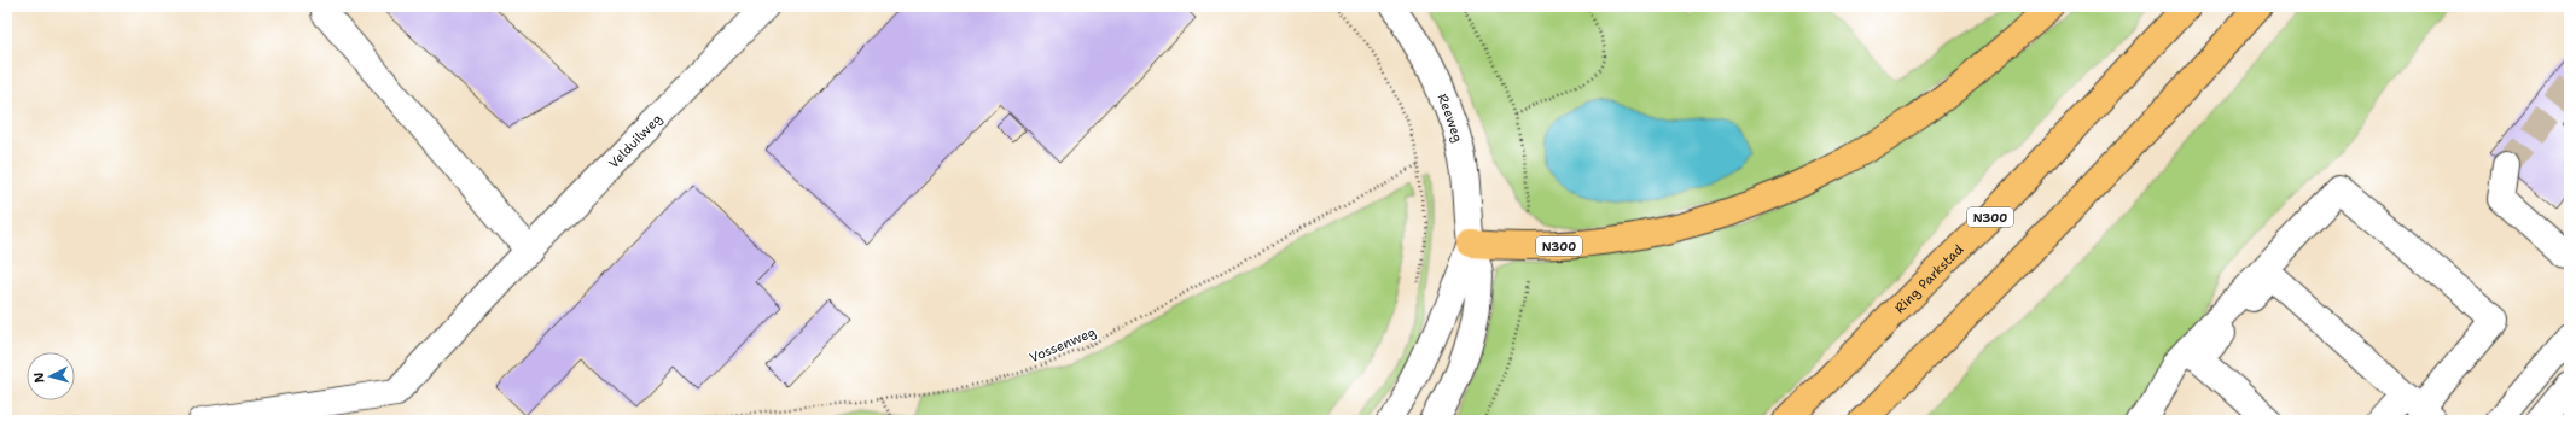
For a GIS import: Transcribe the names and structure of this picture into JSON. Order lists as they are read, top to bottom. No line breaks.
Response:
{"streets":{"highway":["N300","Ring Parkstad"],"street":["Reeweg","Velduilweg"],"path":["Vossenweg"]},"crossings":[["Reeweg","N300"]],"north":"left"}
